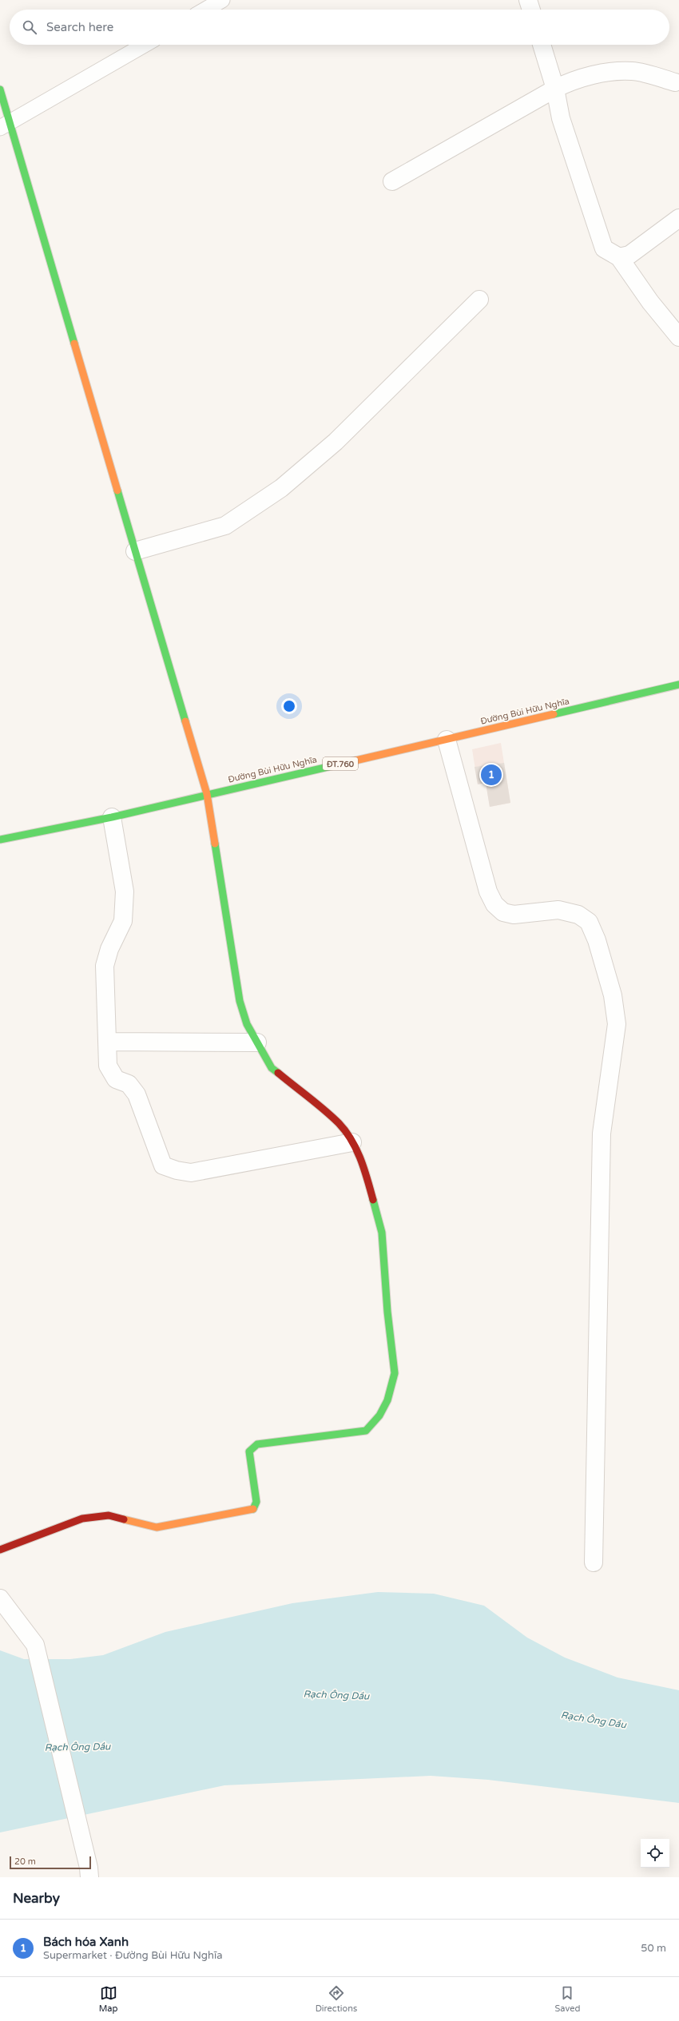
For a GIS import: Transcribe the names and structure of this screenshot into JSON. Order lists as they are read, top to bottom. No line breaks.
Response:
{"streets":{"street":["Đường Bùi Hữu Nghĩa","ĐT.760"]},"water":["Rạch Ông Dầu"],"scale_bar":"20 m","page":{"search":"Search here","pins":"1","scale":"20 m","heading":"Nearby","list":[{"mark":"1","name":"Bách hóa Xanh","note":"Supermarket · Đường Bùi Hữu Nghĩa","value":"50 m"}],"nav":["Map","Directions","Saved"]}}
